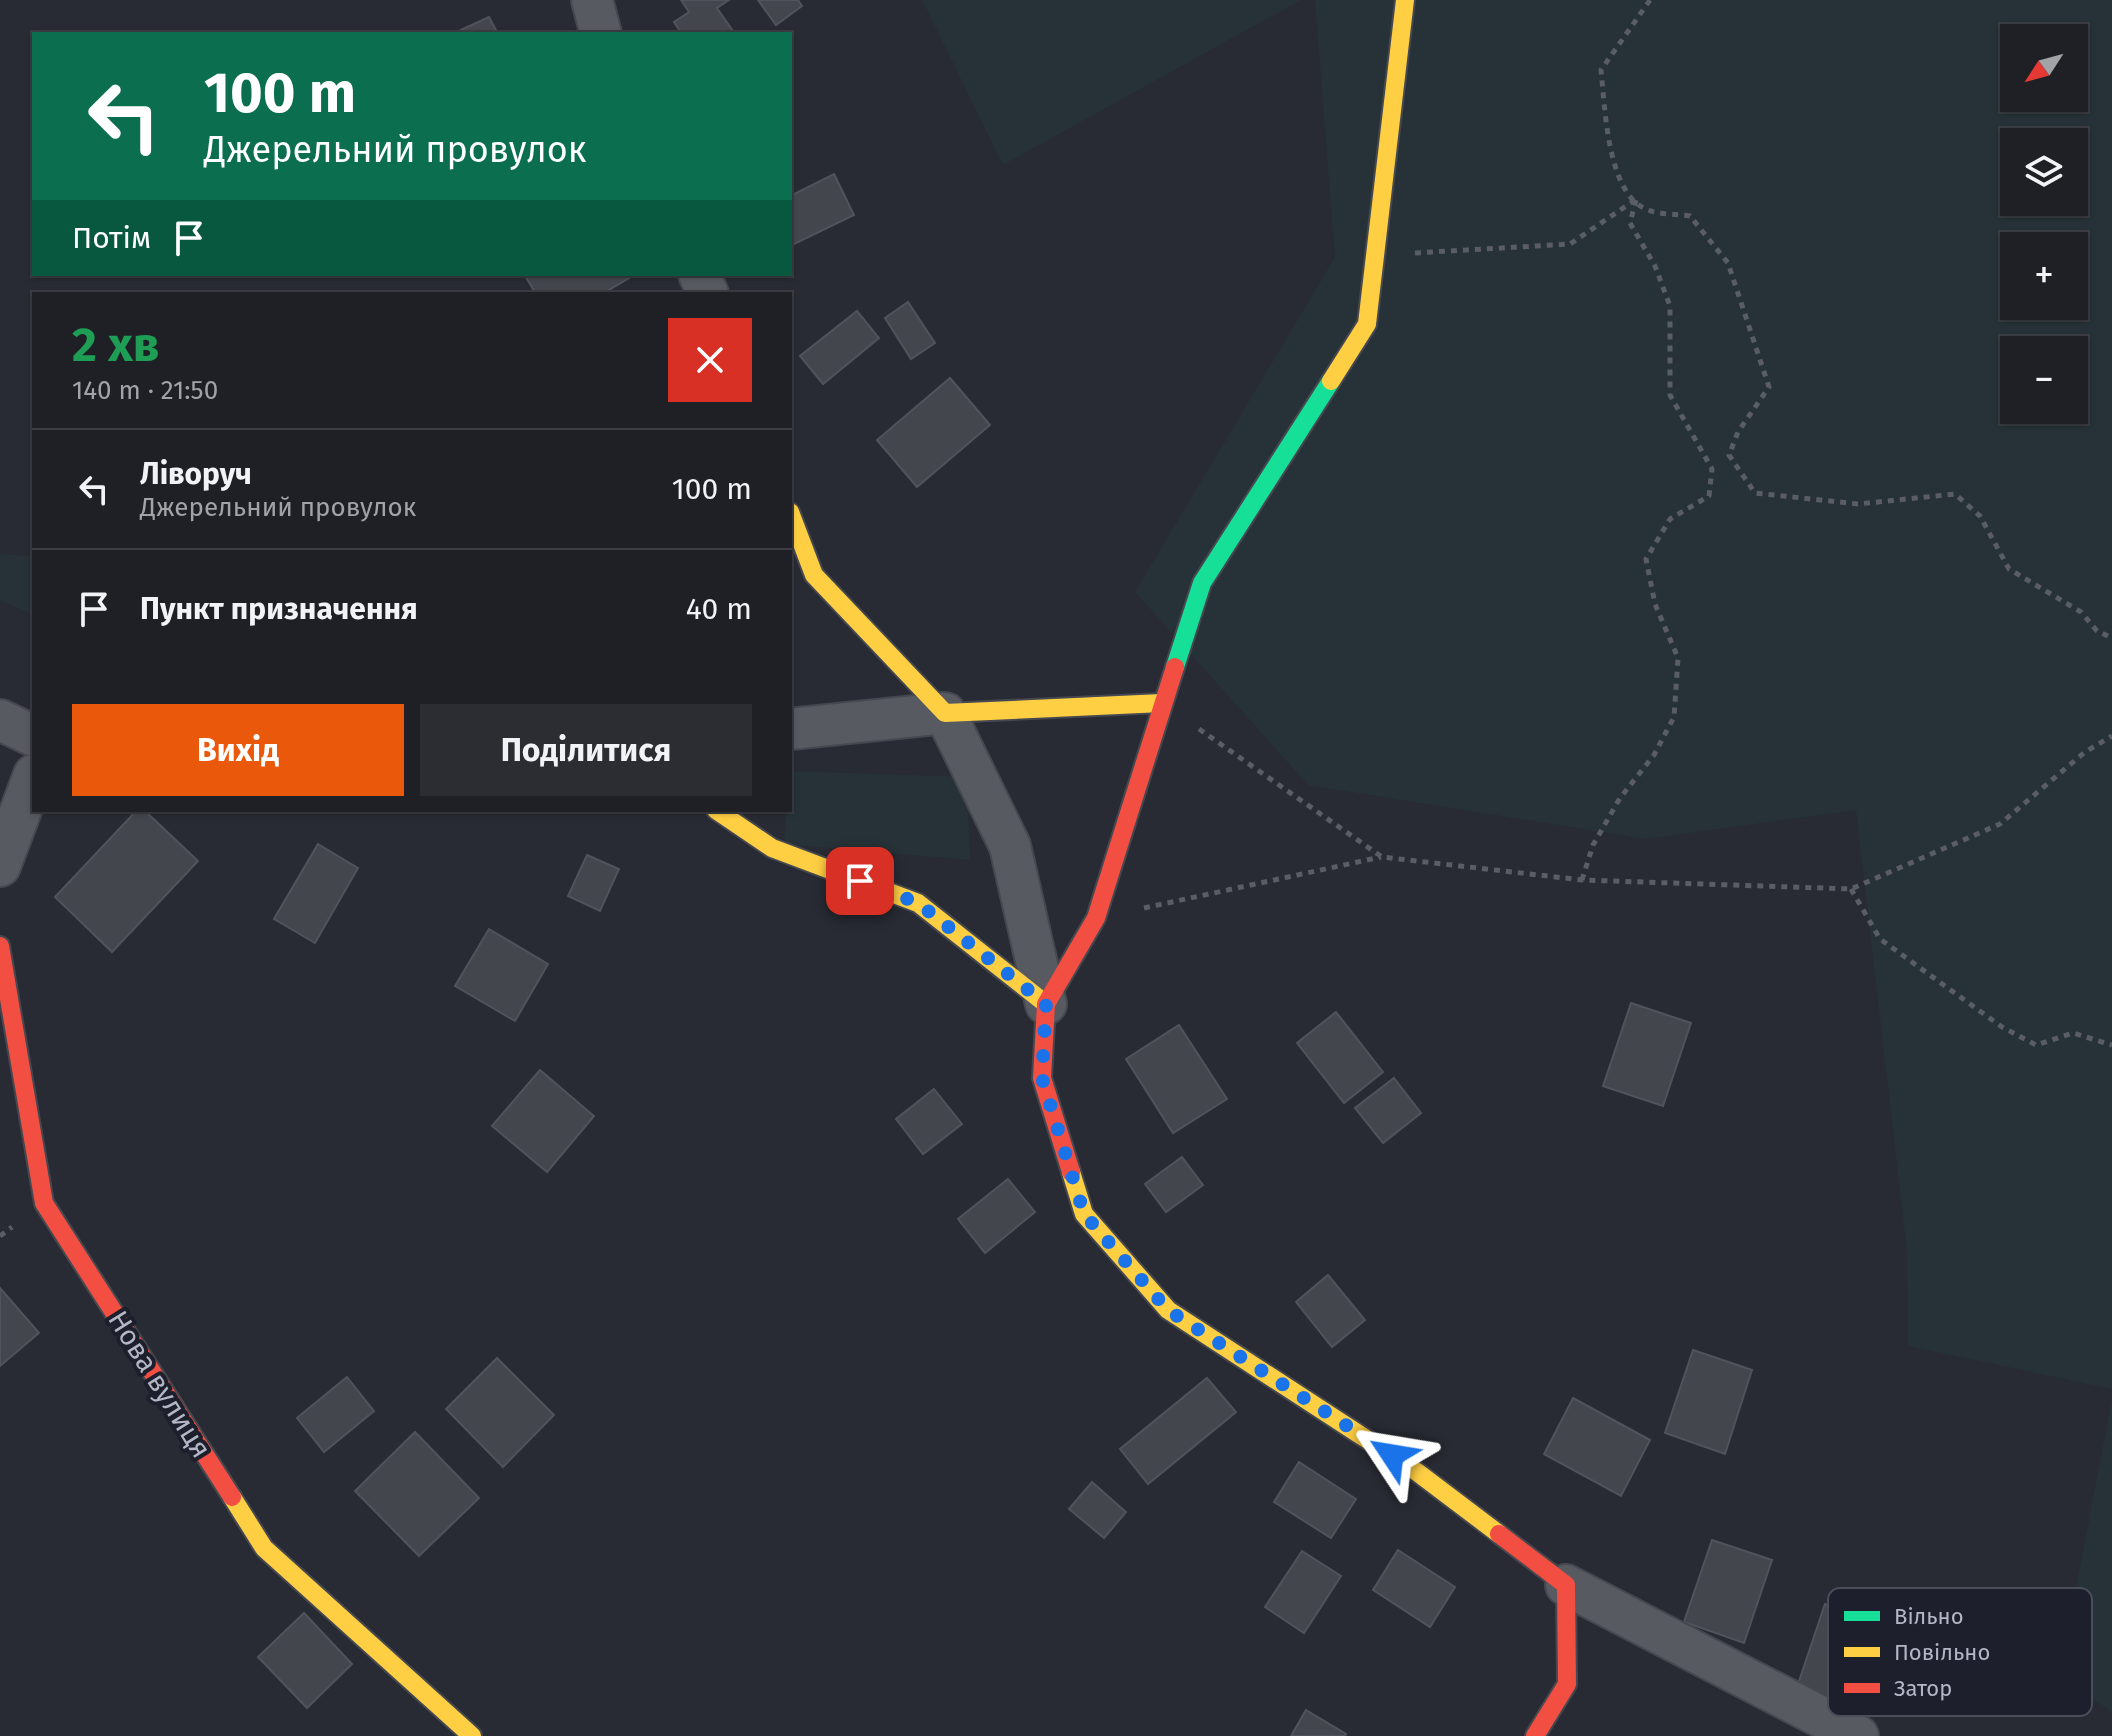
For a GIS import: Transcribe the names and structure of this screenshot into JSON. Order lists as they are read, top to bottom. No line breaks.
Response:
{"streets":{"street":["Нова вулиця"]},"legend":["Вільно","Повільно","Затор"],"north":"bottom left","page":{"map_buttons":["+","−"],"turn":["100 m","Джерельний провулок"],"then":"Потім","heading":["2 хв","140 m · 21:50"],"list":[{"name":"Ліворуч","note":"Джерельний провулок","value":"100 m"},{"name":"Пункт призначення","value":"40 m"}],"buttons":["Вихід","Поділитися"]}}
